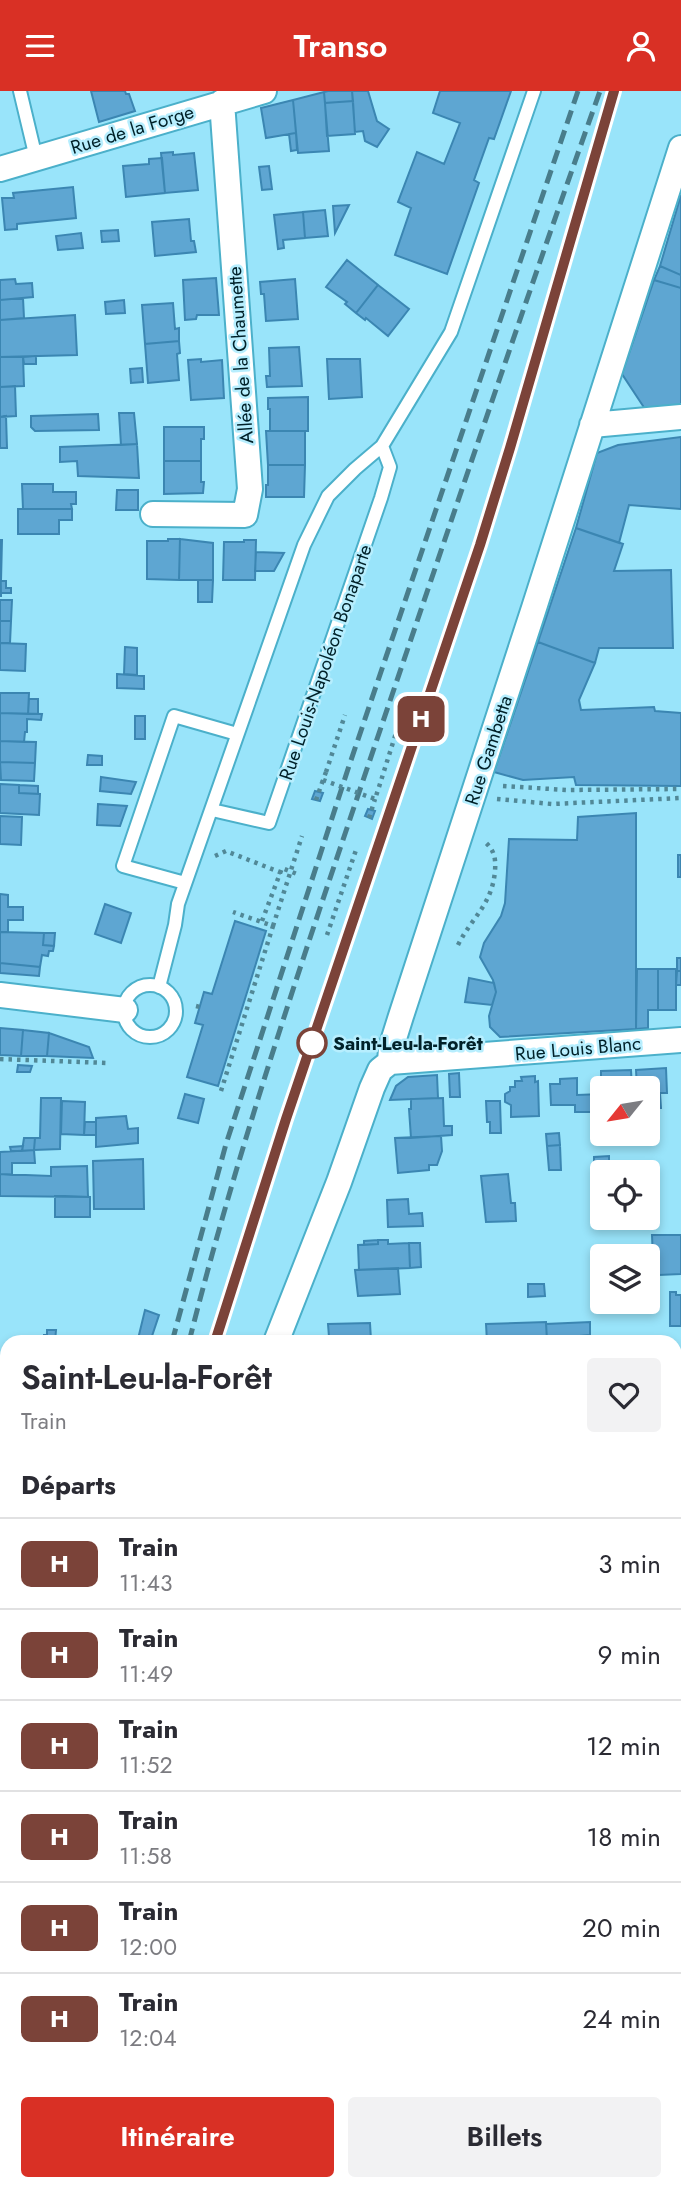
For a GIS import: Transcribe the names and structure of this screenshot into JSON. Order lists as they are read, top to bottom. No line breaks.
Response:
{"streets":{"street":["Rue de la Forge","Allée de la Chaumette","Rue Gambetta","Rue Louis Blanc"],"lane":["Rue Louis-Napoléon Bonaparte"]},"crossings":[["Rue de la Forge","Allée de la Chaumette"],["Rue Gambetta","Rue Louis Blanc"]],"places":["Saint-Leu-la-Forêt"],"north":"bottom left","page":{"header":"Transo","on_map":"H","heading":[["Saint-Leu-la-Forêt","Train"],"Départs"],"list":[{"mark":"H","name":"Train","note":"11:43","value":"3 min"},{"mark":"H","name":"Train","note":"11:49","value":"9 min"},{"mark":"H","name":"Train","note":"11:52","value":"12 min"},{"mark":"H","name":"Train","note":"11:58","value":"18 min"},{"mark":"H","name":"Train","note":"12:00","value":"20 min"},{"mark":"H","name":"Train","note":"12:04","value":"24 min"}],"buttons":["Itinéraire","Billets"]}}
